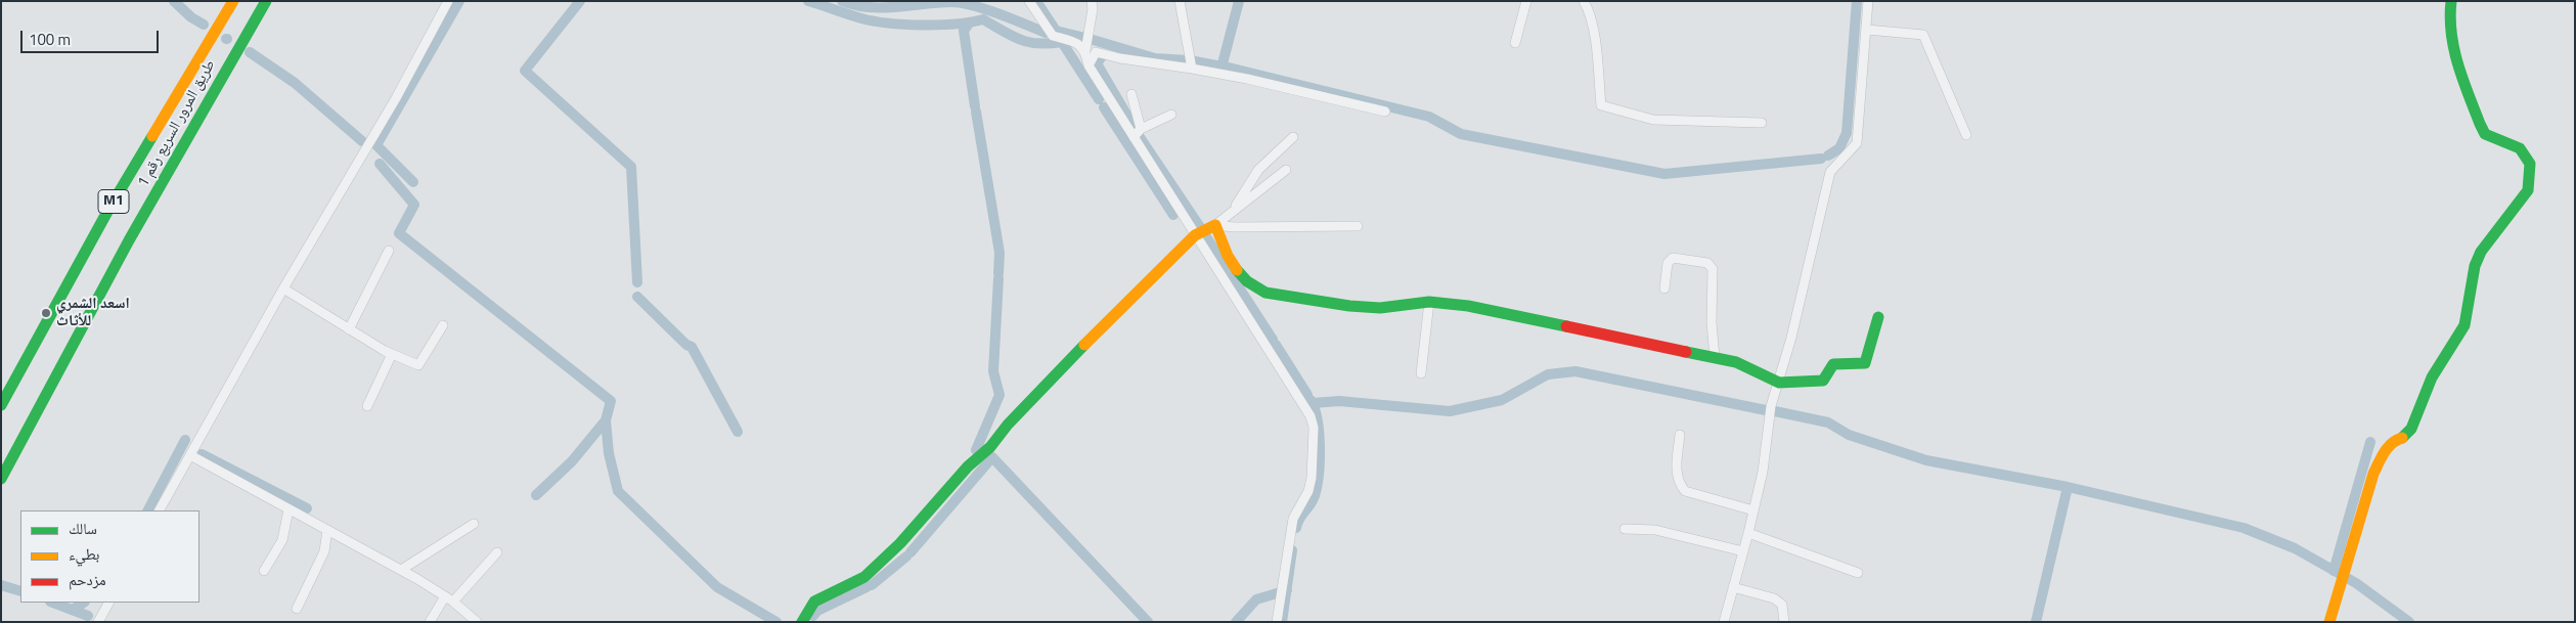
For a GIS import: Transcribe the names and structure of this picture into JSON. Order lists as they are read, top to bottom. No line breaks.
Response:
{"streets":{"main road":["طريق المرور السريع رقم 1","M1"]},"places":["اسعد الشمري للأثاث"],"legend":["سالك","بطيء","مزدحم"],"scale_bar":"100 m"}
